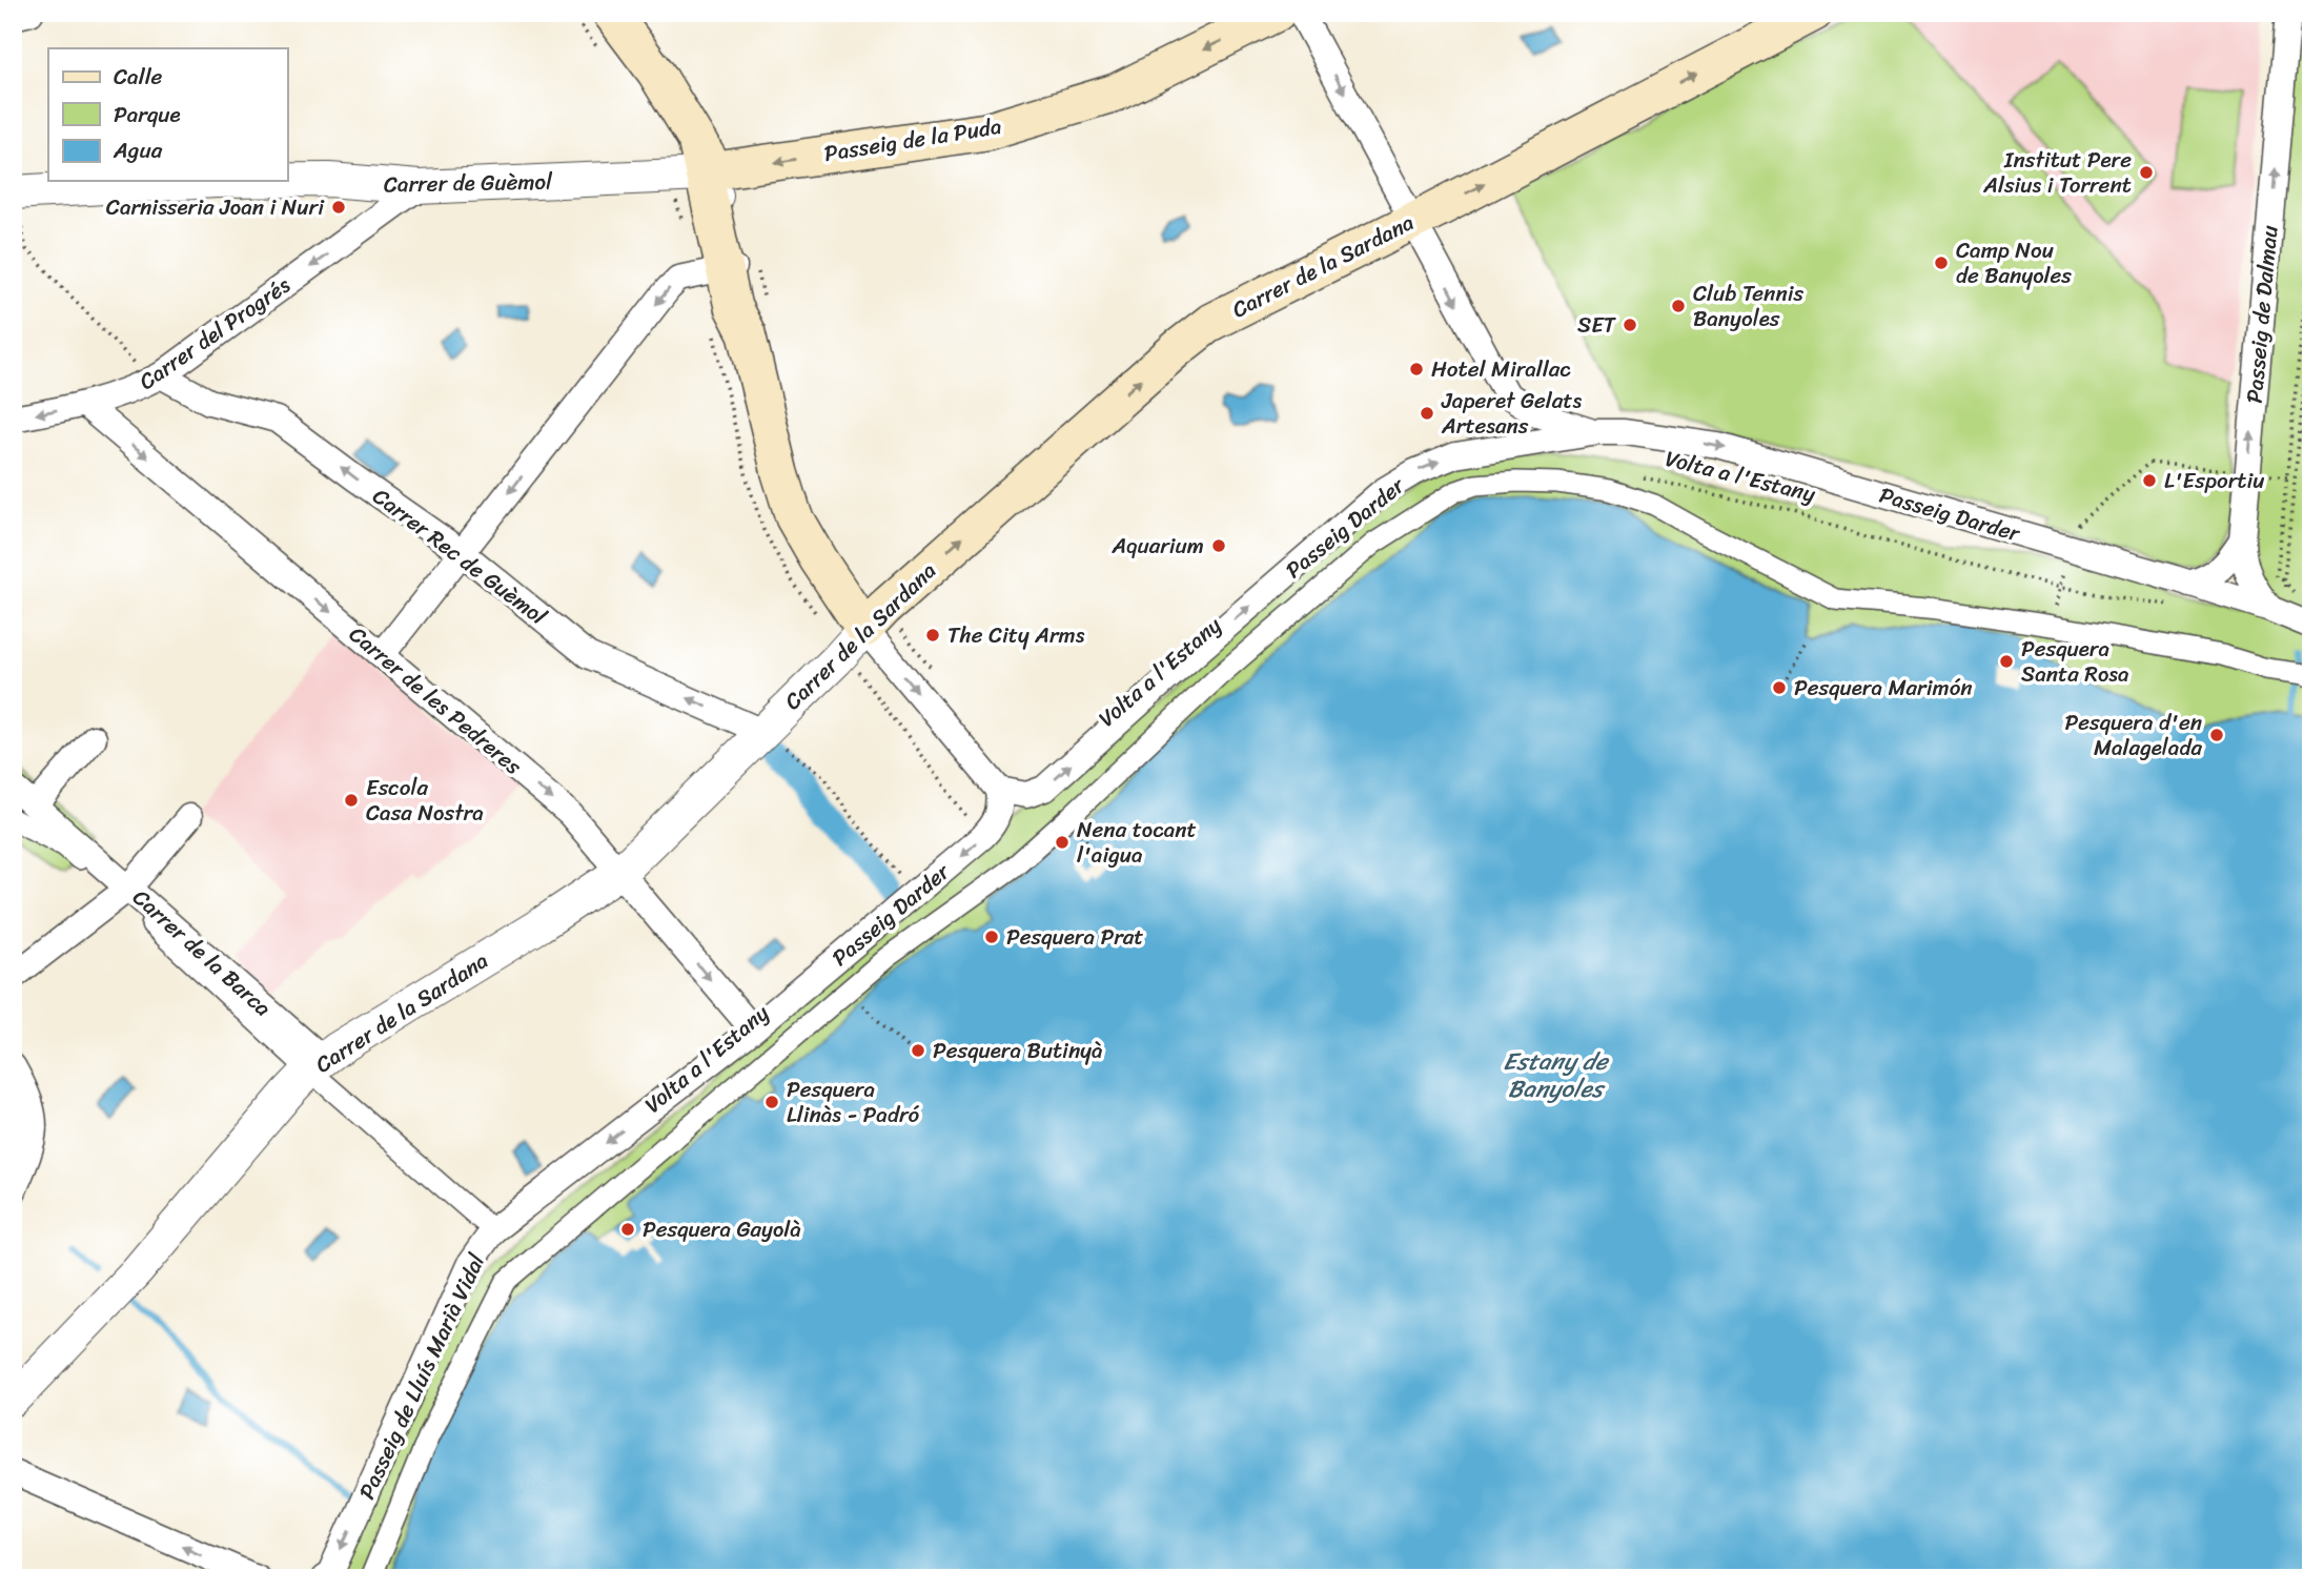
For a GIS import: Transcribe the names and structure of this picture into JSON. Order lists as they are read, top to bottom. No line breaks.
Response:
{"streets":{"main road":["Passeig de la Puda","Carrer de la Sardana"],"street":["Carrer de Guèmol","Passeig de Dalmau","Carrer del Progrés","Volta a l'Estany","Passeig Darder","Carrer Rec de Guèmol","Carrer de les Pedreres","Carrer de la Barca","Passeig de Lluís Marià Vidal"]},"crossings":[["Passeig de la Puda","Carrer de Guèmol"],["Carrer de Guèmol","Carrer del Progrés"],["Carrer de la Sardana","Carrer Rec de Guèmol"],["Carrer de la Sardana","Carrer de les Pedreres"],["Carrer de la Sardana","Carrer de la Barca"],["Passeig de Dalmau","Passeig Darder"],["Carrer del Progrés","Carrer Rec de Guèmol"],["Carrer del Progrés","Carrer de les Pedreres"],["Volta a l'Estany","Passeig Darder"],["Passeig Darder","Carrer de les Pedreres"],["Passeig Darder","Passeig de Lluís Marià Vidal"],["Carrer de les Pedreres","Passeig de Lluís Marià Vidal"],["Carrer de la Barca","Passeig de Lluís Marià Vidal"]],"one_way":["Passeig de la Puda","Carrer de la Sardana","Passeig de Dalmau","Carrer del Progrés","Carrer Rec de Guèmol","Carrer de les Pedreres","Passeig de Lluís Marià Vidal"],"water":["Estany de Banyoles"],"places":["Institut Pere Alsius i Torrent","Carnisseria Joan i Nuri","Camp Nou de Banyoles","Club Tennis Banyoles","SET","Hotel Mirallac","Japeret Gelats Artesans","L'Esportiu","Aquarium","The City Arms","Pesquera Santa Rosa","Pesquera Marimón","Pesquera d'en Malagelada","Escola Casa Nostra","Nena tocant l'aigua","Pesquera Prat","Pesquera Butinyà","Pesquera Llinàs - Padró","Pesquera Gayolà"],"legend":["Calle","Parque","Agua"]}
